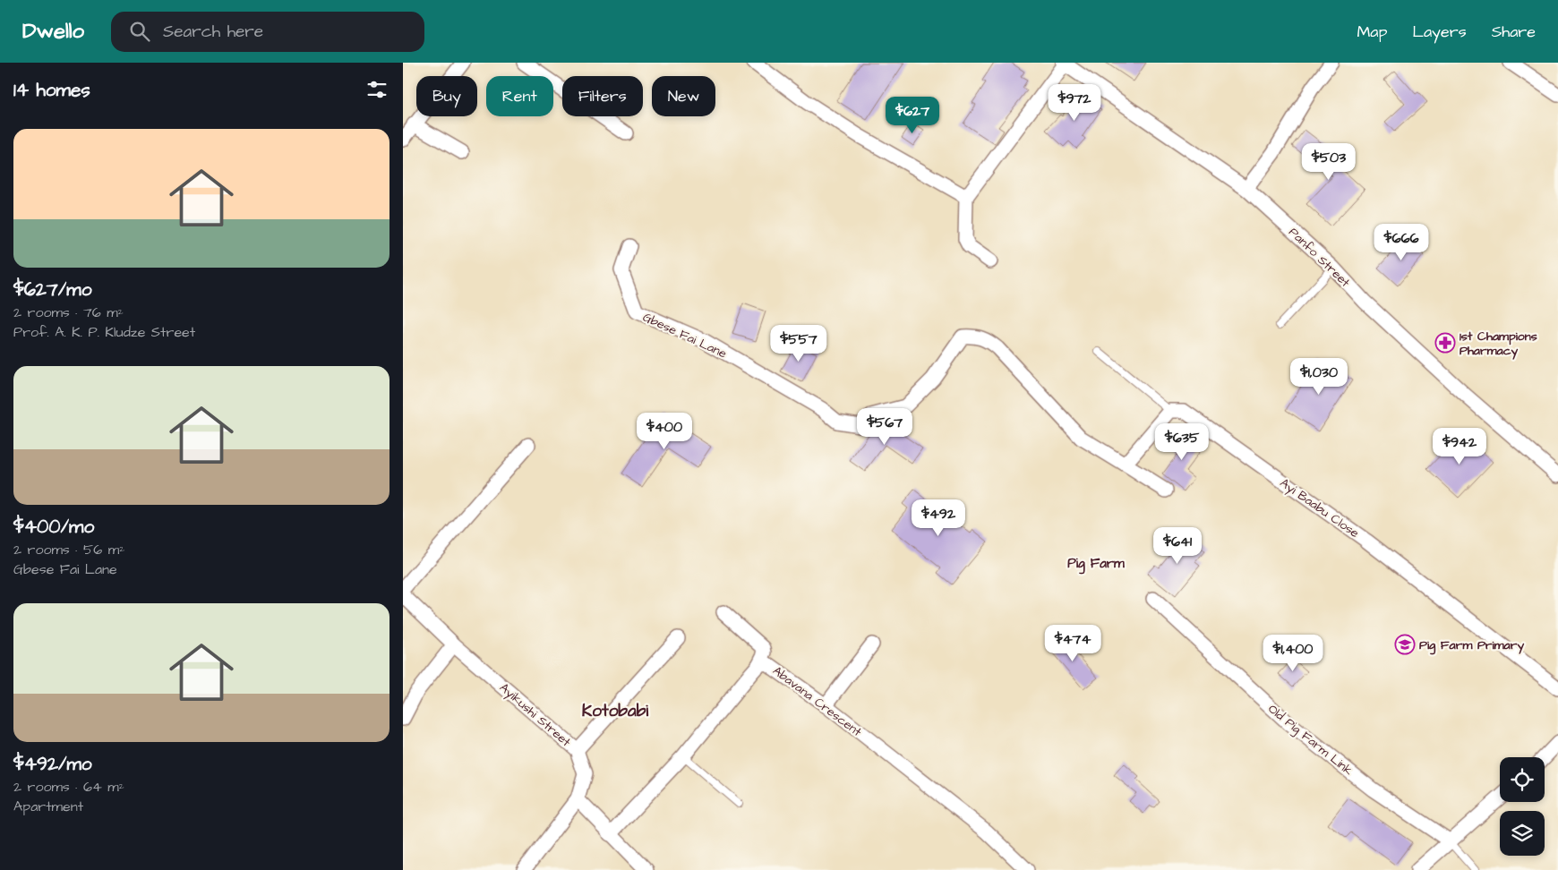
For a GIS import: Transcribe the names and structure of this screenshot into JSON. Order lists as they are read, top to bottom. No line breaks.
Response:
{"streets":{"street":["Panfo Street","Gbese Fai Lane","Ayi Baabu Close","Abavana Crescent","Ayikushi Street","Old Pig Farm Link"]},"districts":["Pig Farm","Kotobabi"],"places":{"pharmacy":["1st Champions Pharmacy"],"school or university":["Pig Farm Primary"]},"page":{"header":"Dwello","search":"Search here","nav":["Map","Layers","Share"],"heading":"14 homes","chip":["Buy","Rent","Filters","New"],"price":["$972","$627","$503","$666","$557","$1,030","$567","$400","$635","$942","$492","$641","$474","$1,400"],"list":[{"name":"$627/mo","note":"2 rooms · 76 m² · Prof. A. K. P. Kludze Street"},{"name":"$400/mo","note":"2 rooms · 56 m² · Gbese Fai Lane"},{"name":"$492/mo","note":"2 rooms · 64 m² · Apartment"}]}}
